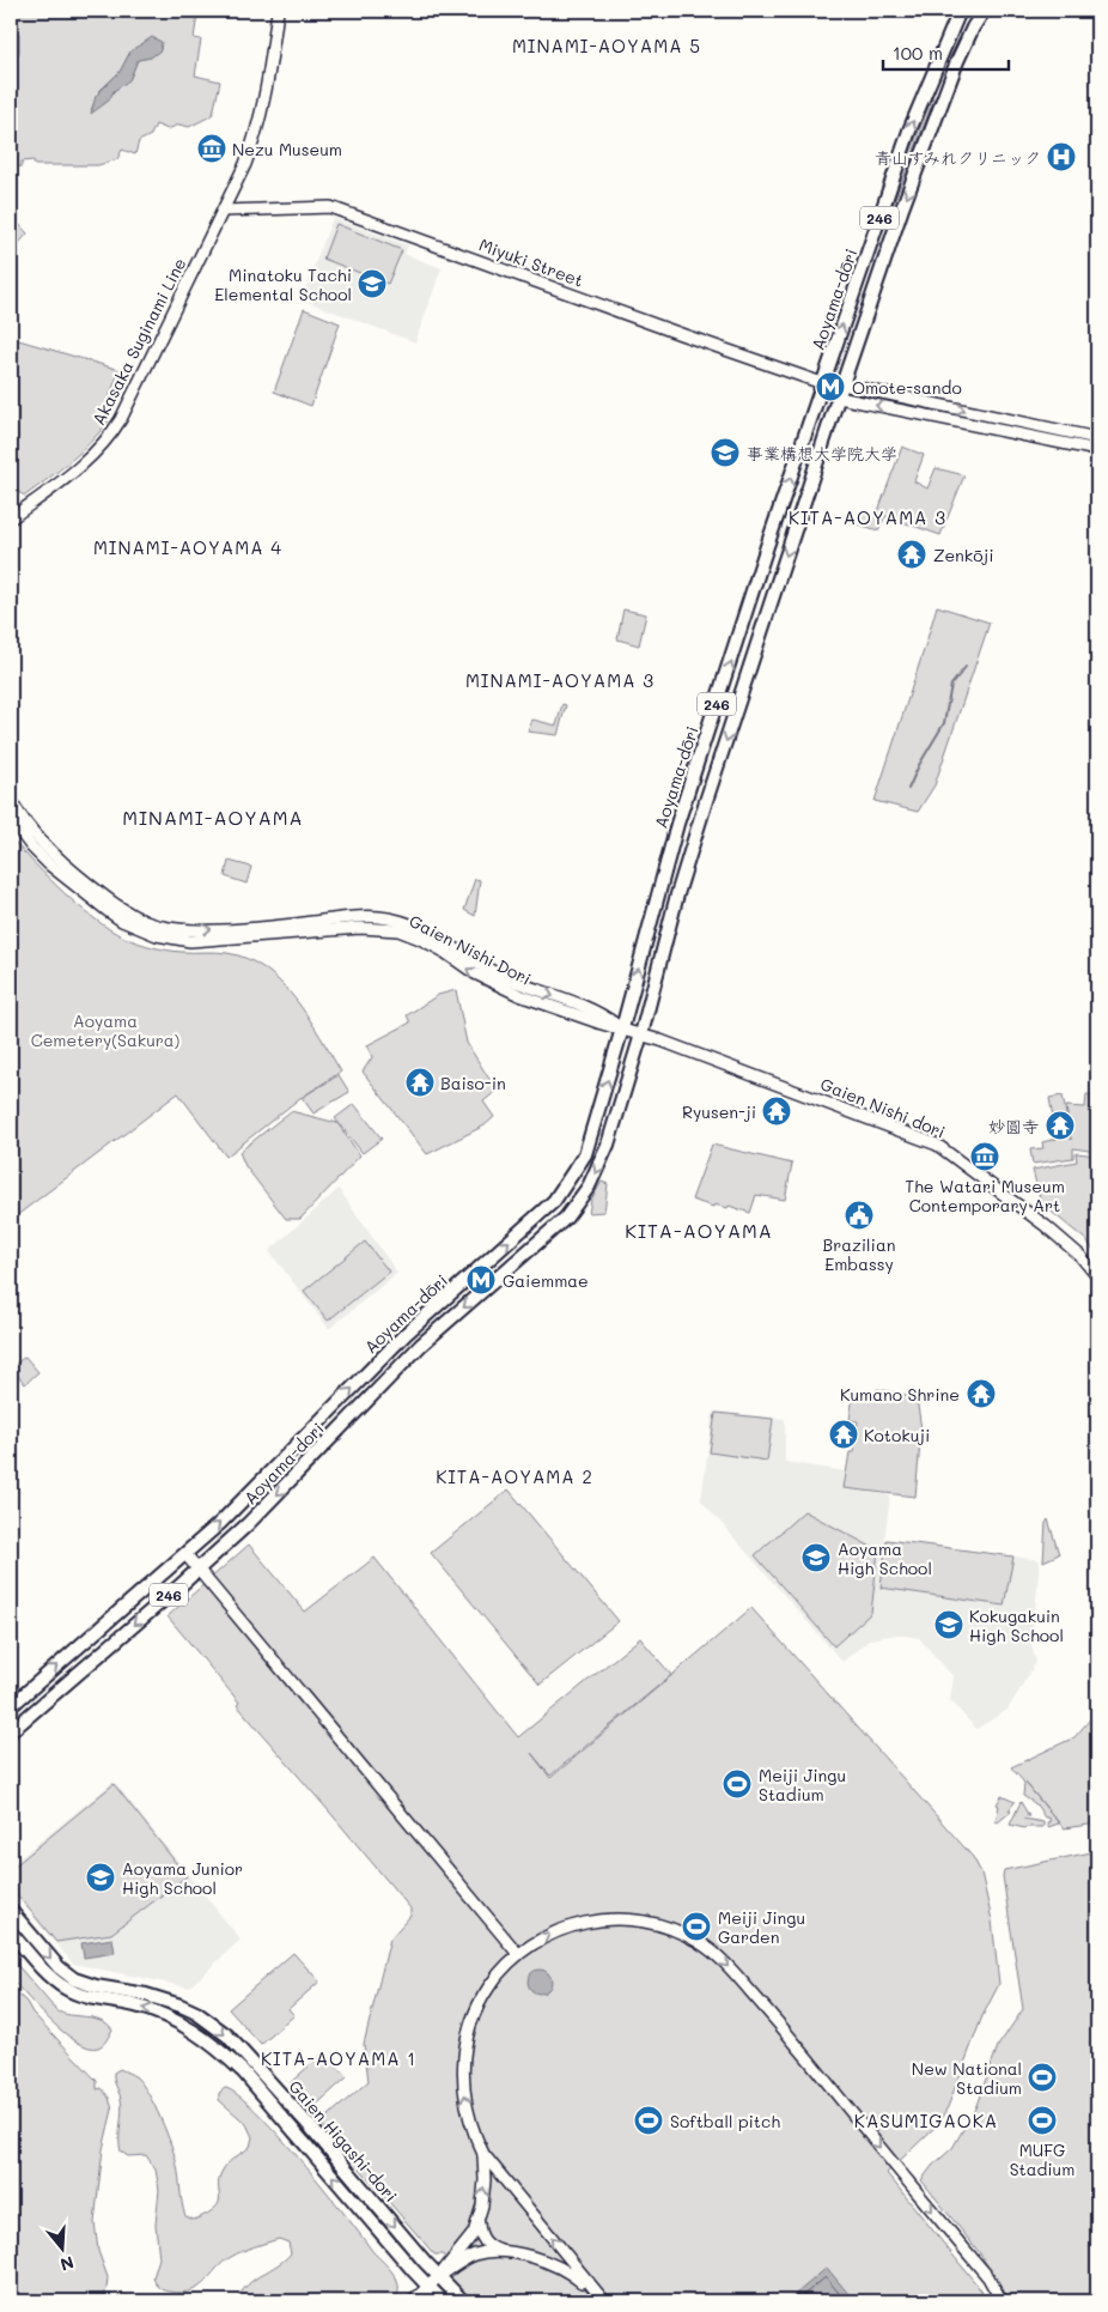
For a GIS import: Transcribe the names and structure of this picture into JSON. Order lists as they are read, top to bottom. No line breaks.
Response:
{"streets":{"main road":["246","Miyuki Street","Aoyama-dōri","Akasaka Suginami Line","Gaien Nishi Dori","Gaien Nishi dori","Gaien Higashi-dori"]},"crossings":[["246","Aoyama-dōri"],["Miyuki Street","Aoyama-dōri"],["Miyuki Street","Akasaka Suginami Line"],["Aoyama-dōri","Gaien Nishi Dori"],["Aoyama-dōri","Gaien Nishi dori"],["Gaien Nishi Dori","Gaien Nishi dori"]],"districts":["MINAMI-AOYAMA 5","KITA-AOYAMA 3","MINAMI-AOYAMA 4","MINAMI-AOYAMA 3","MINAMI-AOYAMA","KITA-AOYAMA","KITA-AOYAMA 2","KITA-AOYAMA 1","KASUMIGAOKA"],"parks":["Aoyama Cemetery(Sakura)"],"places":{"museum":["Nezu Museum","The Watari Museum Contemporary Art"],"hospital":["青山すみれクリニック"],"school or university":["Minatoku Tachi Elemental School","事業構想大学院大学","Aoyama High School","Kokugakuin High School","Aoyama Junior High School"],"metro station":["Omote-sando","Gaiemmae"],"temple":["Zenkōji","Baiso-in","Ryusen-ji","妙圓寺","Kumano Shrine","Kotokuji"],"public building":["Brazilian Embassy"],"sports":["Meiji Jingu Stadium","Meiji Jingu Garden","New National Stadium","Softball pitch","MUFG Stadium"]},"scale_bar":"100 m","north":"bottom"}
